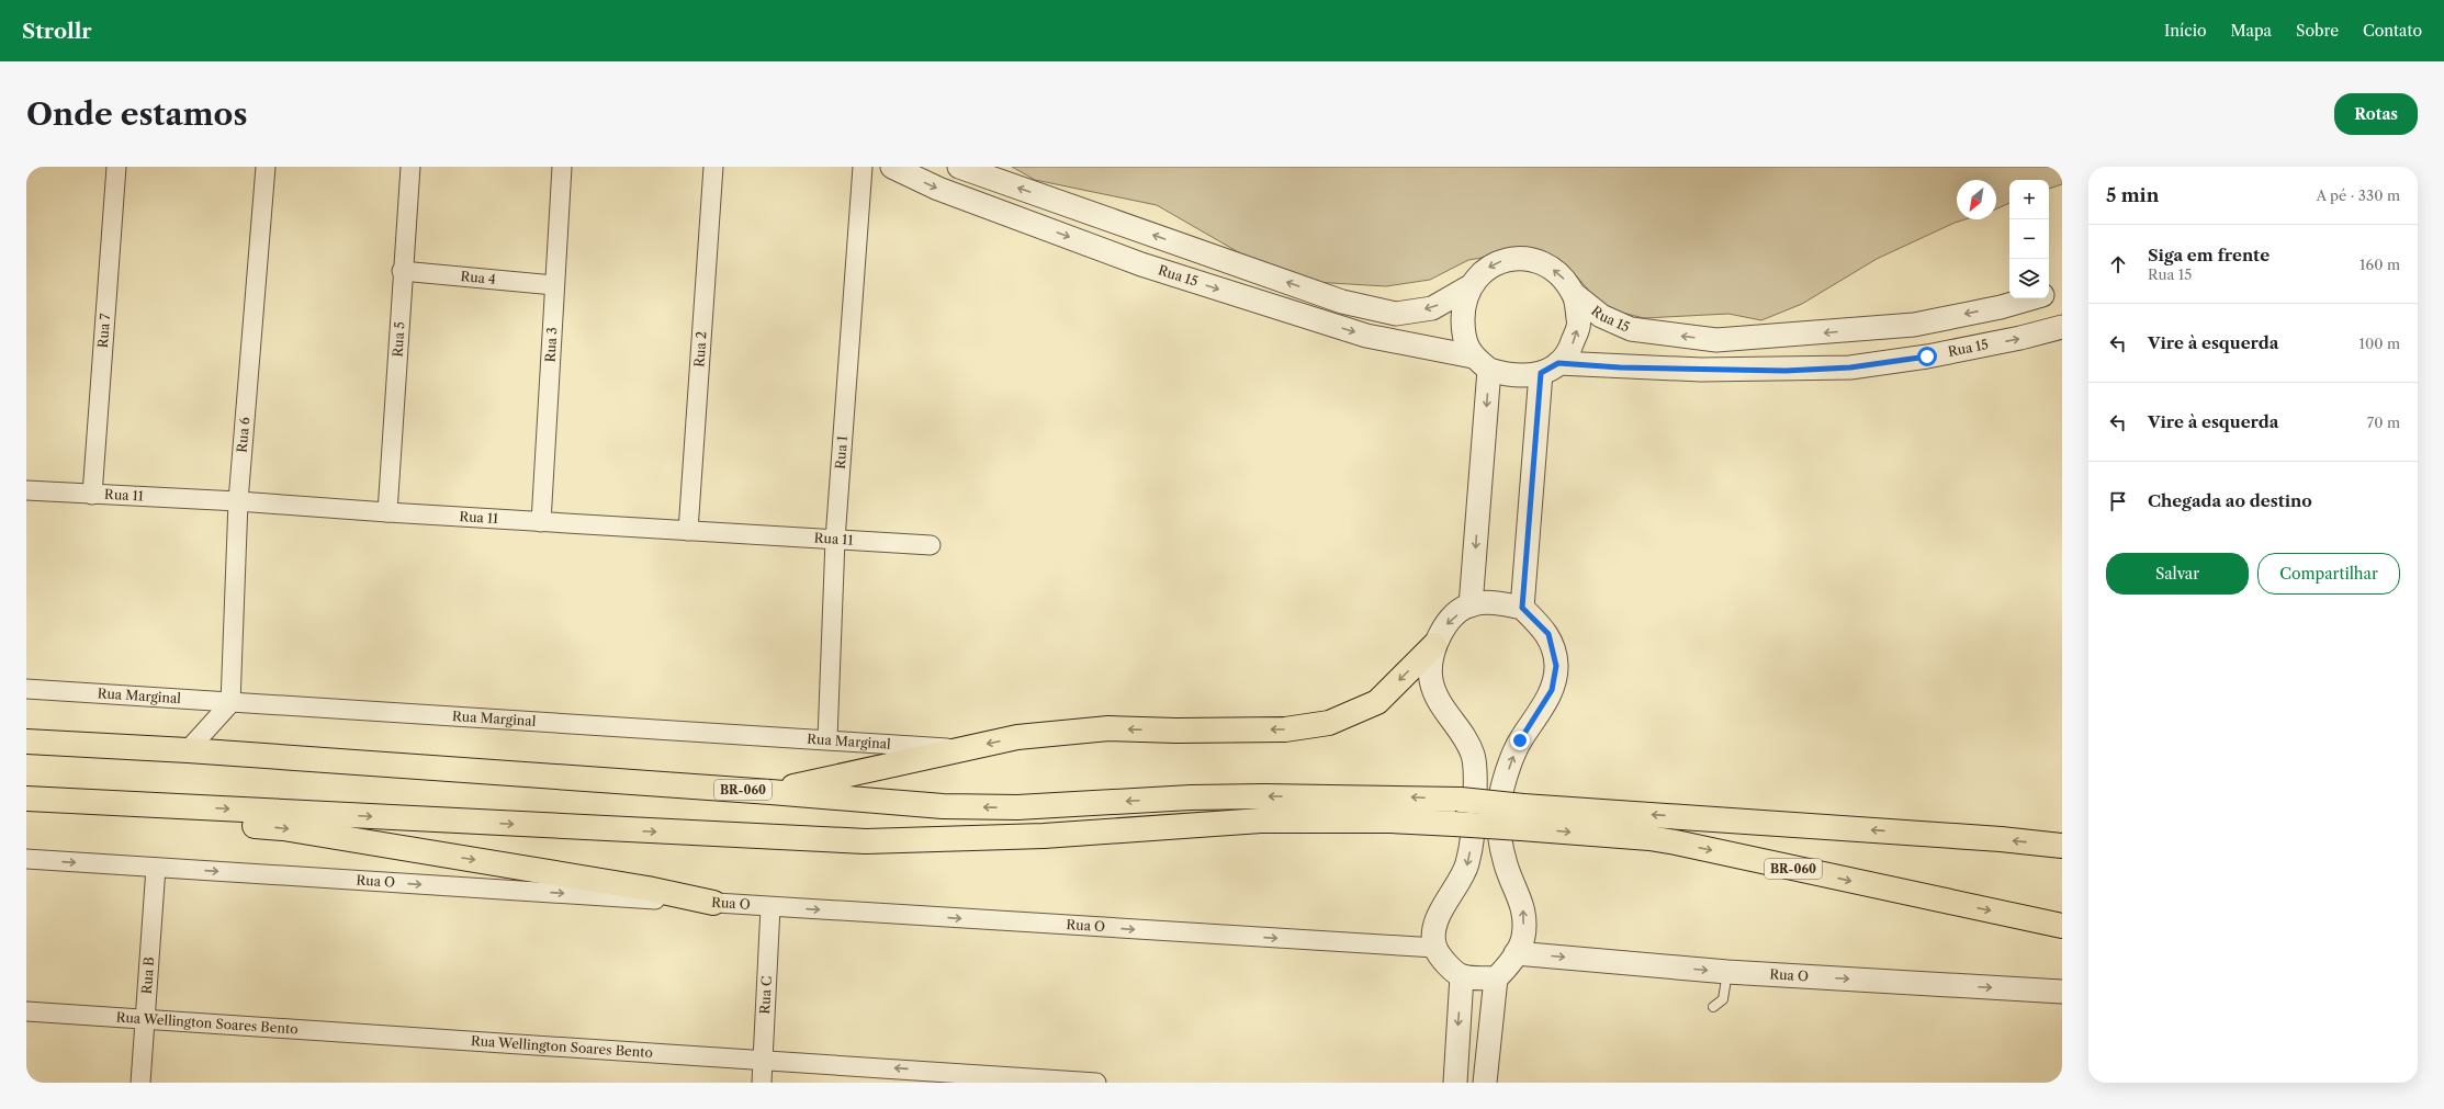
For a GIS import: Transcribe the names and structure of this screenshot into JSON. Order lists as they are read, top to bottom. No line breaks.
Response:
{"streets":{"highway":["BR-060"],"street":["Rua 15","Rua 4","Rua 7","Rua 5","Rua 3","Rua 2","Rua 6","Rua 1","Rua 11","Rua Marginal","Rua O","Rua B","Rua C","Rua Wellington Soares Bento"]},"crossings":[["Rua 4","Rua 5"],["Rua 4","Rua 3"],["Rua 7","Rua 11"],["Rua 5","Rua 11"],["Rua 3","Rua 11"],["Rua 2","Rua 11"],["Rua 6","Rua 11"],["Rua 6","Rua Marginal"],["Rua 1","Rua 11"],["Rua 1","Rua Marginal"],["Rua O","Rua B"],["Rua O","Rua C"],["Rua B","Rua Wellington Soares Bento"],["Rua C","Rua Wellington Soares Bento"]],"one_way":["Rua O"],"north":"bottom left","page":{"header":"Strollr","nav":["Início","Mapa","Sobre","Contato"],"buttons":["Rotas",["Salvar","Compartilhar"]],"title":"Onde estamos","heading":["5 min","A pé · 330 m"],"map_buttons":["+","−"],"list":[["Siga em frente","Rua 15","160 m"],["Vire à esquerda","100 m"],["Vire à esquerda","70 m"],"Chegada ao destino"]}}
